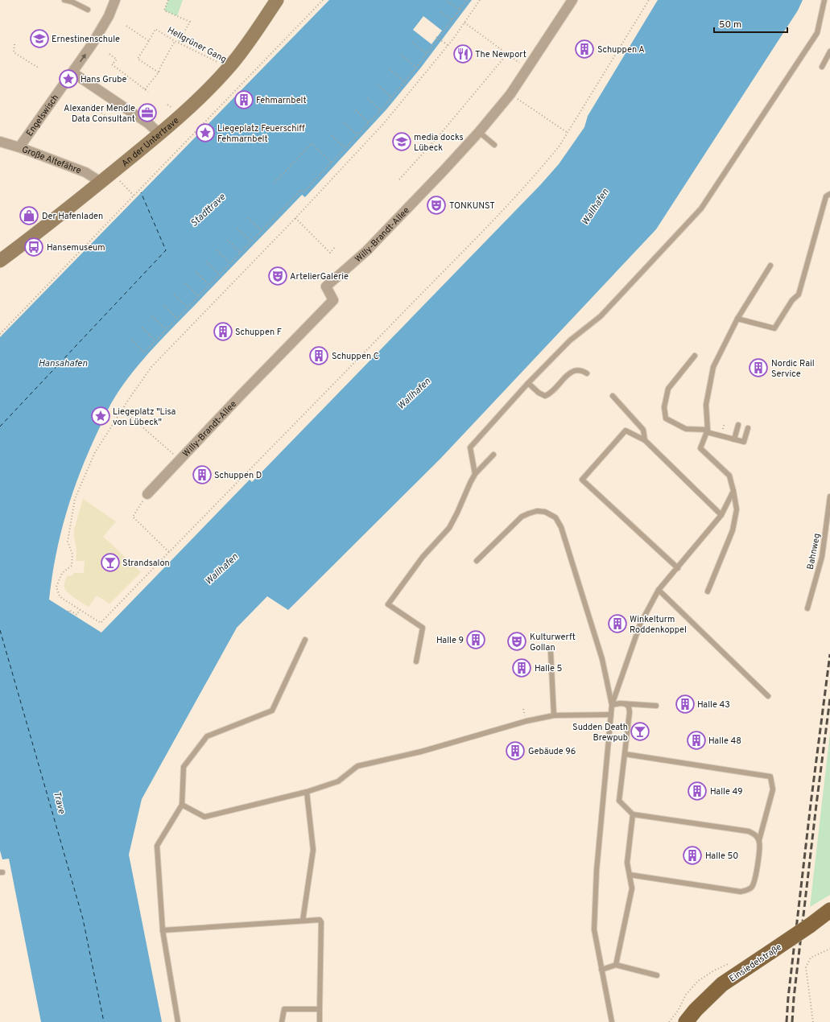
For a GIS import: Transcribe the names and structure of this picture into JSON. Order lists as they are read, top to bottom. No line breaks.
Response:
{"streets":{"main road":["An der Untertrave","Einsiedelstraße"],"street":["Engelswisch","Große Altefähre","Willy-Brandt-Allee"],"lane":["Bahnweg"],"path":["Hellgrüner Gang"]},"crossings":[["Hellgrüner Gang","An der Untertrave"],["Engelswisch","Große Altefähre"],["An der Untertrave","Große Altefähre"]],"one_way":["Engelswisch"],"water":["Wallhafen","Stadttrave","Hansahafen","Trave"],"places":{"school or university":["Ernestinenschule","media docks Lübeck"],"building":["Schuppen A","Fehmarnbelt","Schuppen F","Schuppen C","Nordic Rail Service","Schuppen D","Winkelturm Roddenkoppel","Halle 9","Halle 5","Halle 43","Halle 48","Gebäude 96","Halle 49","Halle 50"],"restaurant":["The Newport"],"place":["Hans Grube","Liegeplatz Feuerschiff Fehmarnbelt","Liegeplatz \"Lisa von Lübeck\""],"office":["Alexander Mendle Data Consultant"],"theatre":["TONKUNST","ArtelierGalerie","Kulturwerft Gollan"],"shop":["Der Hafenladen"],"bus stop":["Hansemuseum"],"bar":["Strandsalon","Sudden Death Brewpub"]},"scale_bar":"50 m"}
